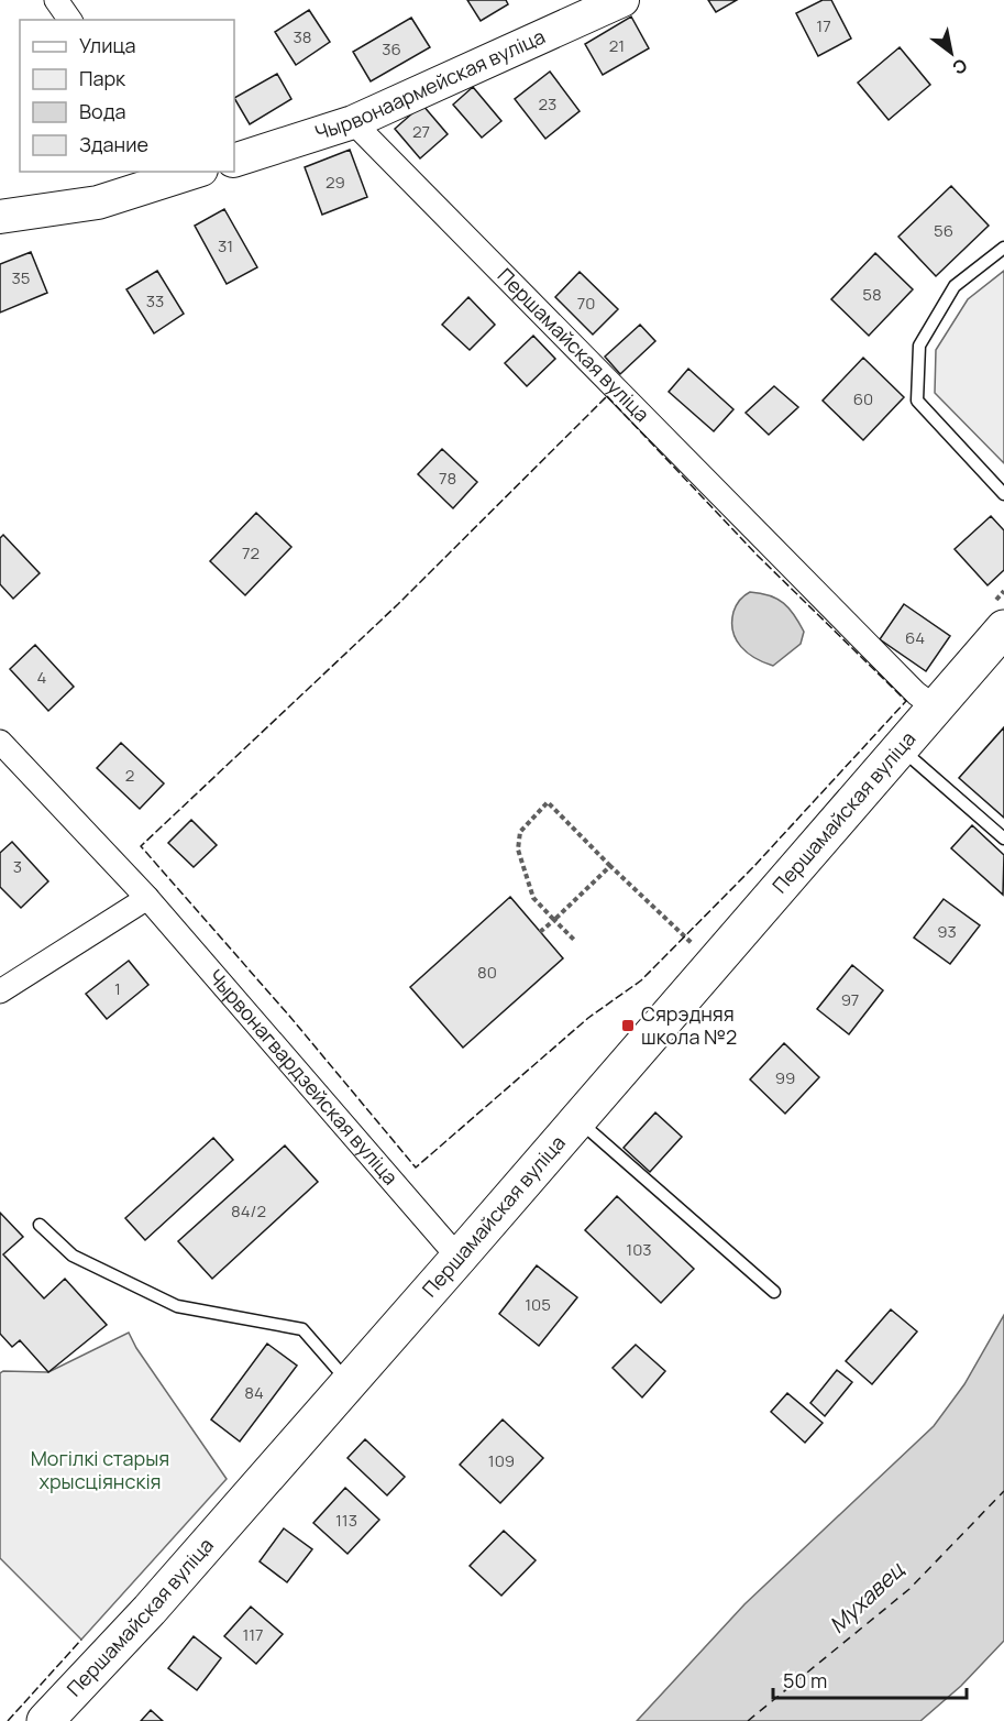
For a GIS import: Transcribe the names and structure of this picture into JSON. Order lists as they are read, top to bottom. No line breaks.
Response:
{"streets":{"main road":["Першамайская вуліца"],"street":["Чырвонаармейская вуліца","Чырвонагвардзейская вуліца"]},"crossings":[["Чырвонаармейская вуліца","Першамайская вуліца"],["Першамайская вуліца","Чырвонагвардзейская вуліца"]],"water":["Мухавец"],"parks":["Могілкі старыя хрысціянскія"],"places":{"transit":["Сярэдняя школа №2"]},"house_numbers":["17","38","21","36","23","27","29","56","31","35","58","33","70","60","78","72","64","4","2","3","93","80","1","97","99","84/2","103","105","84","109","113","117"],"legend":["Улица","Парк","Вода","Здание"],"scale_bar":"50 m","north":"bottom right"}
